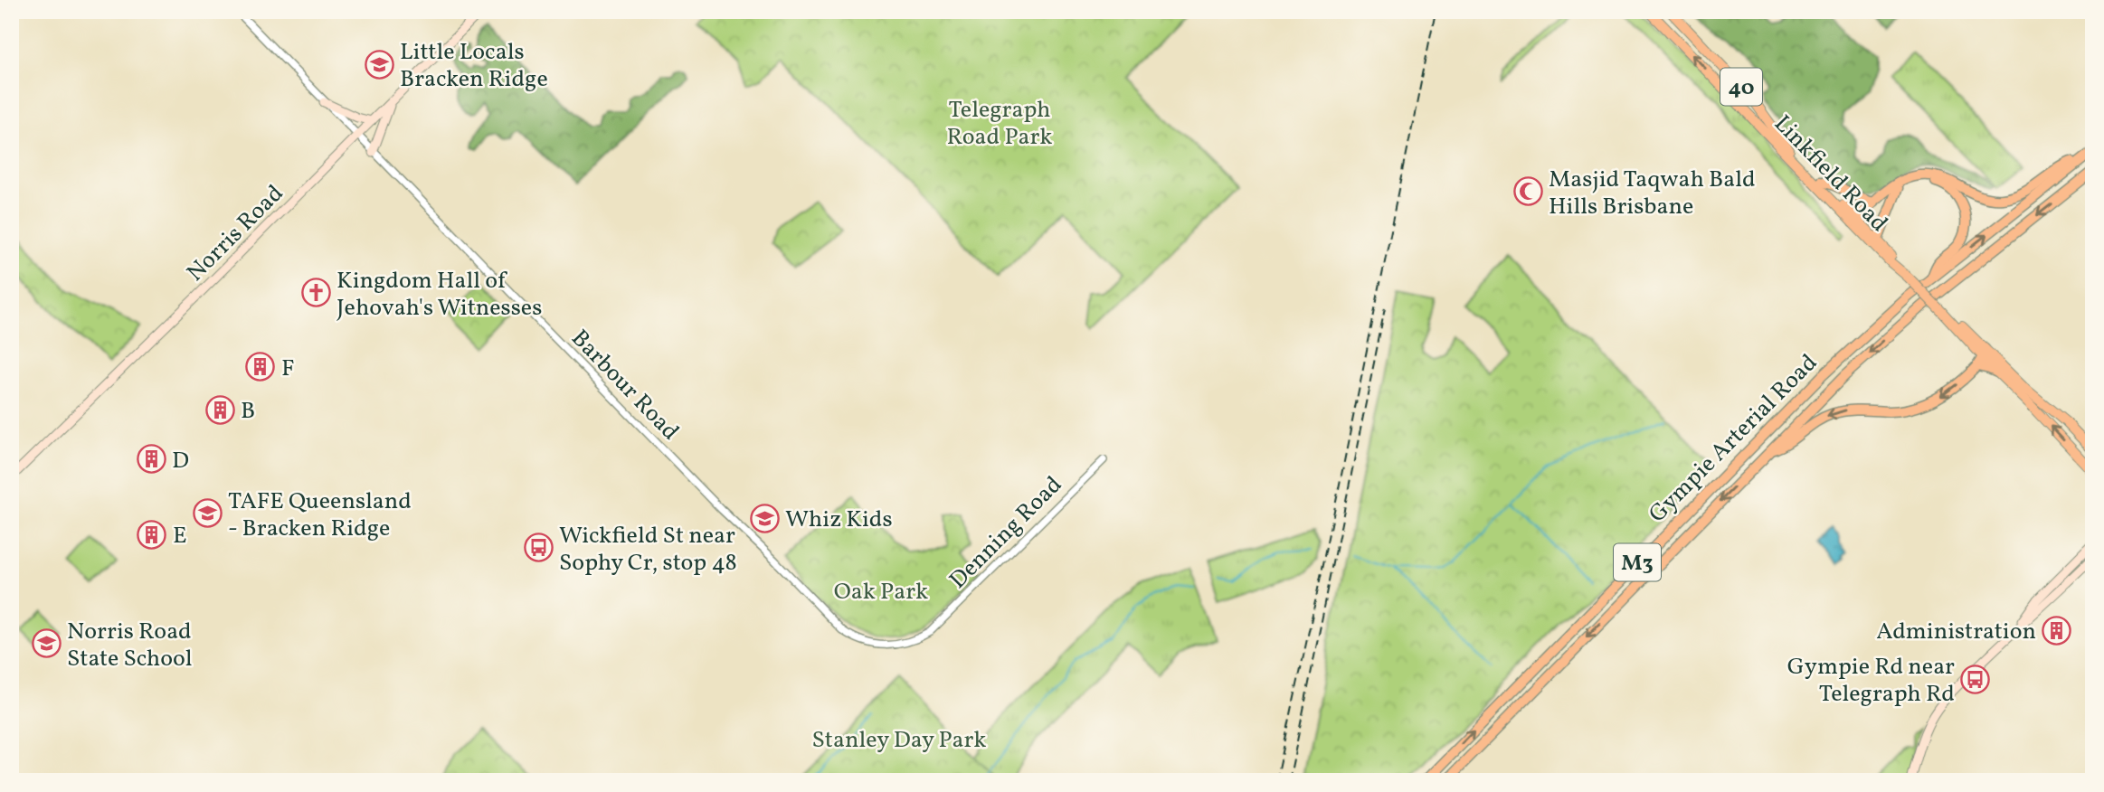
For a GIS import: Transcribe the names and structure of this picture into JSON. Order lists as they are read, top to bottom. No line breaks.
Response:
{"streets":{"highway":["Gympie Arterial Road","M3"],"main road":["40","Linkfield Road","Norris Road"],"street":["Barbour Road","Denning Road"]},"crossings":[["Norris Road","Barbour Road"],["Barbour Road","Denning Road"]],"parks":["Telegraph Road Park","Oak Park","Stanley Day Park"],"places":{"school or university":["Little Locals Bracken Ridge","TAFE Queensland - Bracken Ridge","Whiz Kids","Norris Road State School"],"mosque":["Masjid Taqwah Bald Hills Brisbane"],"church":["Kingdom Hall of Jehovah's Witnesses"],"building":["F","B","D","E","Administration"],"bus stop":["Wickfield St near Sophy Cr, stop 48","Gympie Rd near Telegraph Rd"]}}
